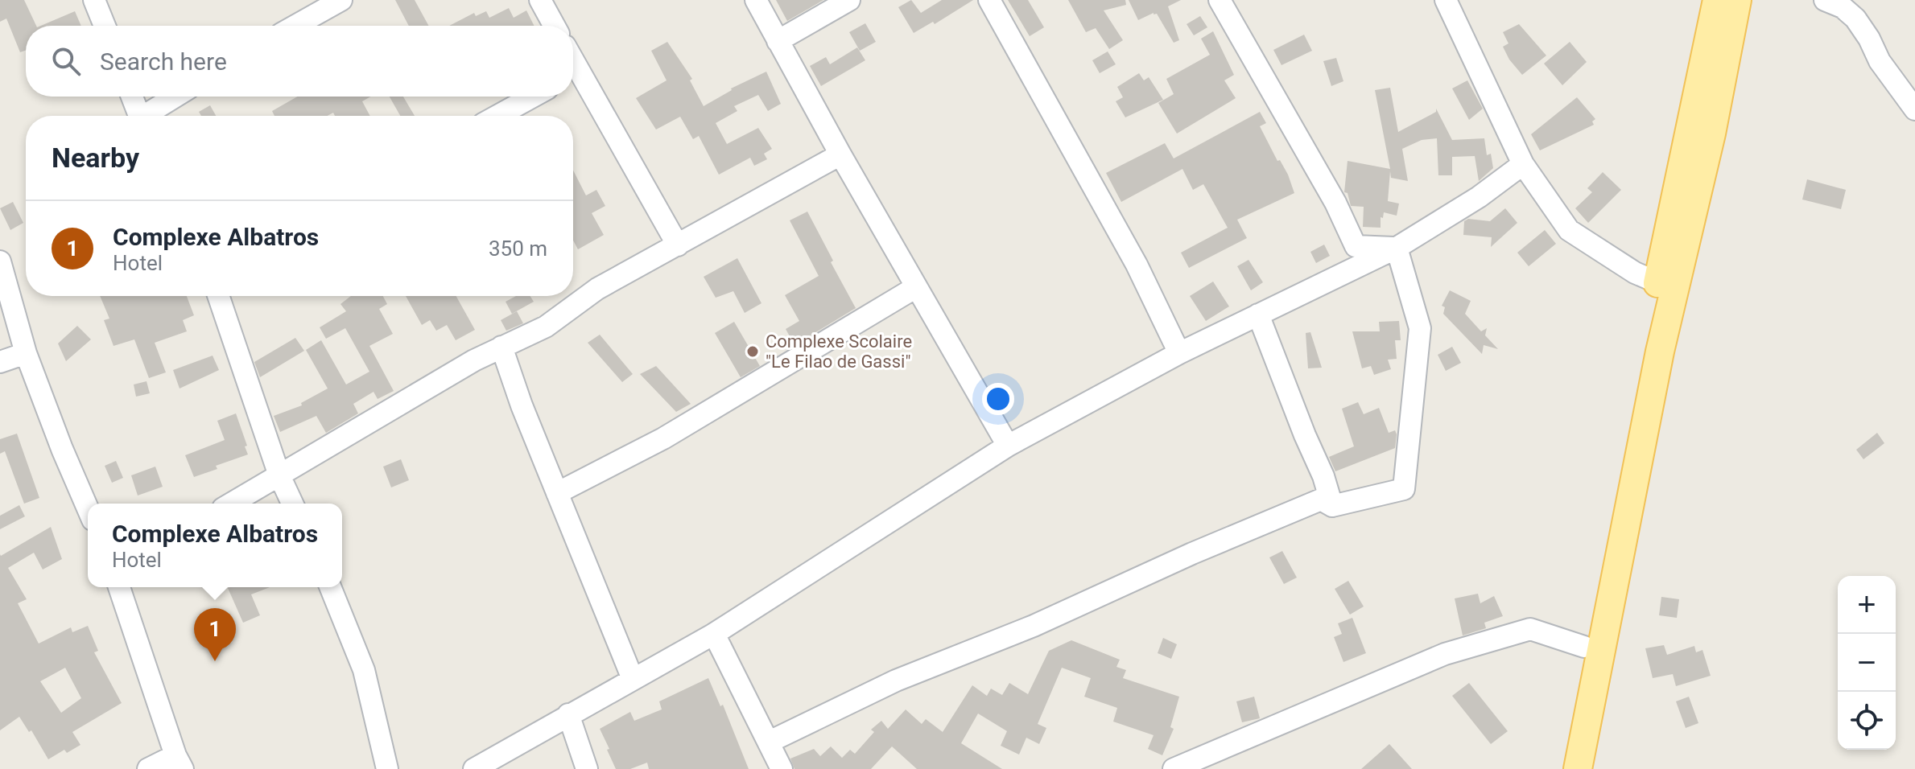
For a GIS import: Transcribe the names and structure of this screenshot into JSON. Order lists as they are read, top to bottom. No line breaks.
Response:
{"places":["Complexe Scolaire \"Le Filao de Gassi\""],"page":{"search":"Search here","heading":"Nearby","list":[{"mark":"1","name":"Complexe Albatros","note":"Hotel","value":"350 m"}],"popup":["Complexe Albatros","Hotel"],"map_buttons":["+","−"],"pins":"1"}}
